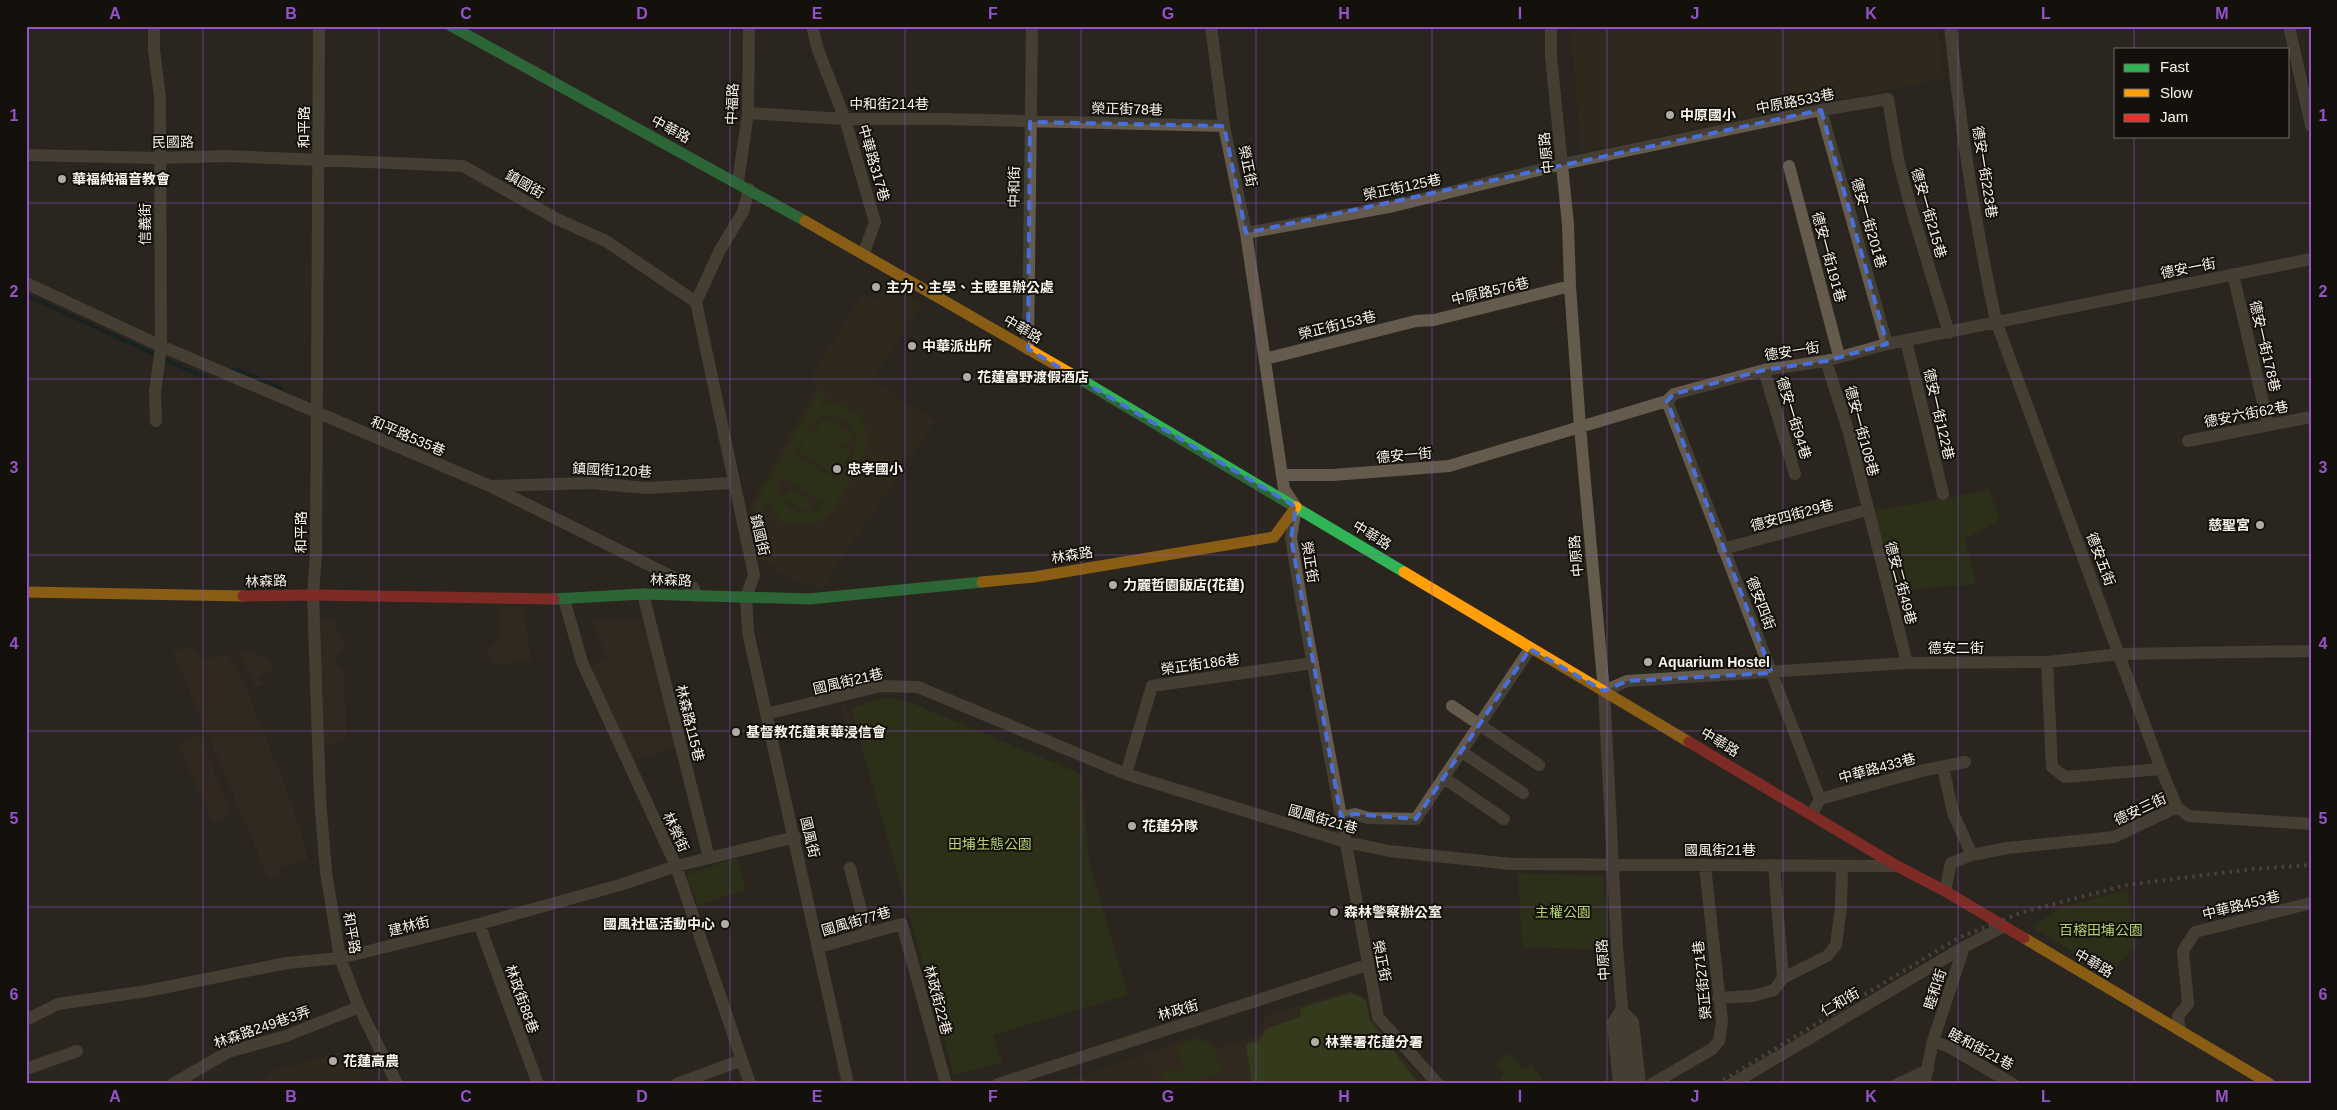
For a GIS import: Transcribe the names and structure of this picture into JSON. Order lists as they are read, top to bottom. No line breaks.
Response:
{"streets":{"main road":["中華路","林森路"],"street":["中原路533巷","中福路","中和街214巷","榮正街78巷","和平路","民國路","中原路","中華路317巷","榮正街","德安一街223巷","鎮國街","中和街","榮正街125巷","德安一街215巷","德安一街201巷","信義街","德安一街191巷","德安一街","中原路576巷","榮正街153巷","德安一街178巷","德安一街122巷","德安六街62巷","德安一街94巷","德安一街108巷","和平路535巷","鎮國街120巷","德安四街29巷","德安五街","德安二街49巷","德安四街","德安二街","榮正街186巷","國風街21巷","林森路115巷","中華路433巷","德安三街","林榮街","國風街","中華路453巷","國風街77巷","建林街","榮正街271巷","睦和街","林政街88巷","林政街22巷","仁和街","林政街","林森路249巷3弄","睦和街21巷"]},"crossings":[["中原路533巷","中原路"],["中原路533巷","榮正街125巷"],["中原路533巷","德安一街215巷"],["中原路533巷","德安一街201巷"],["中福路","中和街214巷"],["中福路","中華路"],["中和街214巷","榮正街78巷"],["中和街214巷","中華路317巷"],["中和街214巷","中和街"],["榮正街78巷","榮正街"],["榮正街78巷","中和街"],["和平路","民國路"],["和平路","鎮國街"],["和平路","和平路535巷"],["和平路","林森路"],["和平路","建林街"],["和平路","林森路249巷3弄"],["中華路","中原路"],["中華路","中華路317巷"],["中華路","榮正街"],["中華路","中和街"],["中華路","林森路"],["中華路","德安二街"],["中華路","國風街21巷"],["中華路","德安三街"],["中華路","中華路453巷"],["民國路","鎮國街"],["民國路","信義街"],["中原路","榮正街125巷"],["中原路","德安一街"],["中原路","中原路576巷"],["中原路","德安二街"],["中原路","國風街21巷"],["榮正街","榮正街125巷"],["榮正街","德安一街"],["榮正街","榮正街153巷"],["榮正街","林森路"],["榮正街","榮正街186巷"],["榮正街","國風街21巷"],["榮正街","林政街"],["德安一街223巷","德安一街"],["德安一街223巷","德安五街"],["鎮國街","鎮國街120巷"],["鎮國街","林森路"],["鎮國街","國風街"],["德安一街215巷","德安一街"],["德安一街201巷","德安一街"],["信義街","和平路535巷"],["德安一街191巷","德安一街"],["德安一街","德安一街178巷"],["德安一街","德安一街122巷"],["德安一街","德安一街94巷"],["德安一街","德安一街108巷"],["德安一街","德安五街"],["德安一街","德安四街"],["中原路576巷","榮正街153巷"],["德安一街178巷","德安六街62巷"],["德安一街108巷","德安四街29巷"],["德安一街108巷","德安二街49巷"],["和平路535巷","鎮國街120巷"],["和平路535巷","林森路"],["德安四街29巷","德安二街49巷"],["德安四街29巷","德安四街"],["林森路","林森路115巷"],["林森路","林榮街"],["林森路","國風街"],["德安五街","德安二街"],["德安五街","德安三街"],["德安二街49巷","德安二街"],["德安四街","德安二街"],["德安四街","中華路433巷"],["榮正街186巷","國風街21巷"],["國風街21巷","國風街"],["國風街21巷","榮正街271巷"],["林森路115巷","建林街"],["林榮街","建林街"],["國風街","國風街77巷"],["國風街","建林街"],["國風街77巷","林政街22巷"],["建林街","林政街88巷"],["睦和街","仁和街"],["睦和街","睦和街21巷"]],"parks":["田埔生態公園","主權公園","百榕田埔公園"],"places":["中原國小","華福純福音教會","主力、主學、主睦里辦公處","中華派出所","花蓮富野渡假酒店","忠孝國小","慈聖宮","力麗哲園飯店(花蓮)","Aquarium Hostel","基督教花蓮東華浸信會","花蓮分隊","森林警察辦公室","國風社區活動中心","林業署花蓮分署","花蓮高農"],"legend":["Fast","Slow","Jam"],"grid":{"columns":["A","B","C","D","E","F","G","H","I","J","K","L","M"],"rows":["1","2","3","4","5","6"]}}
